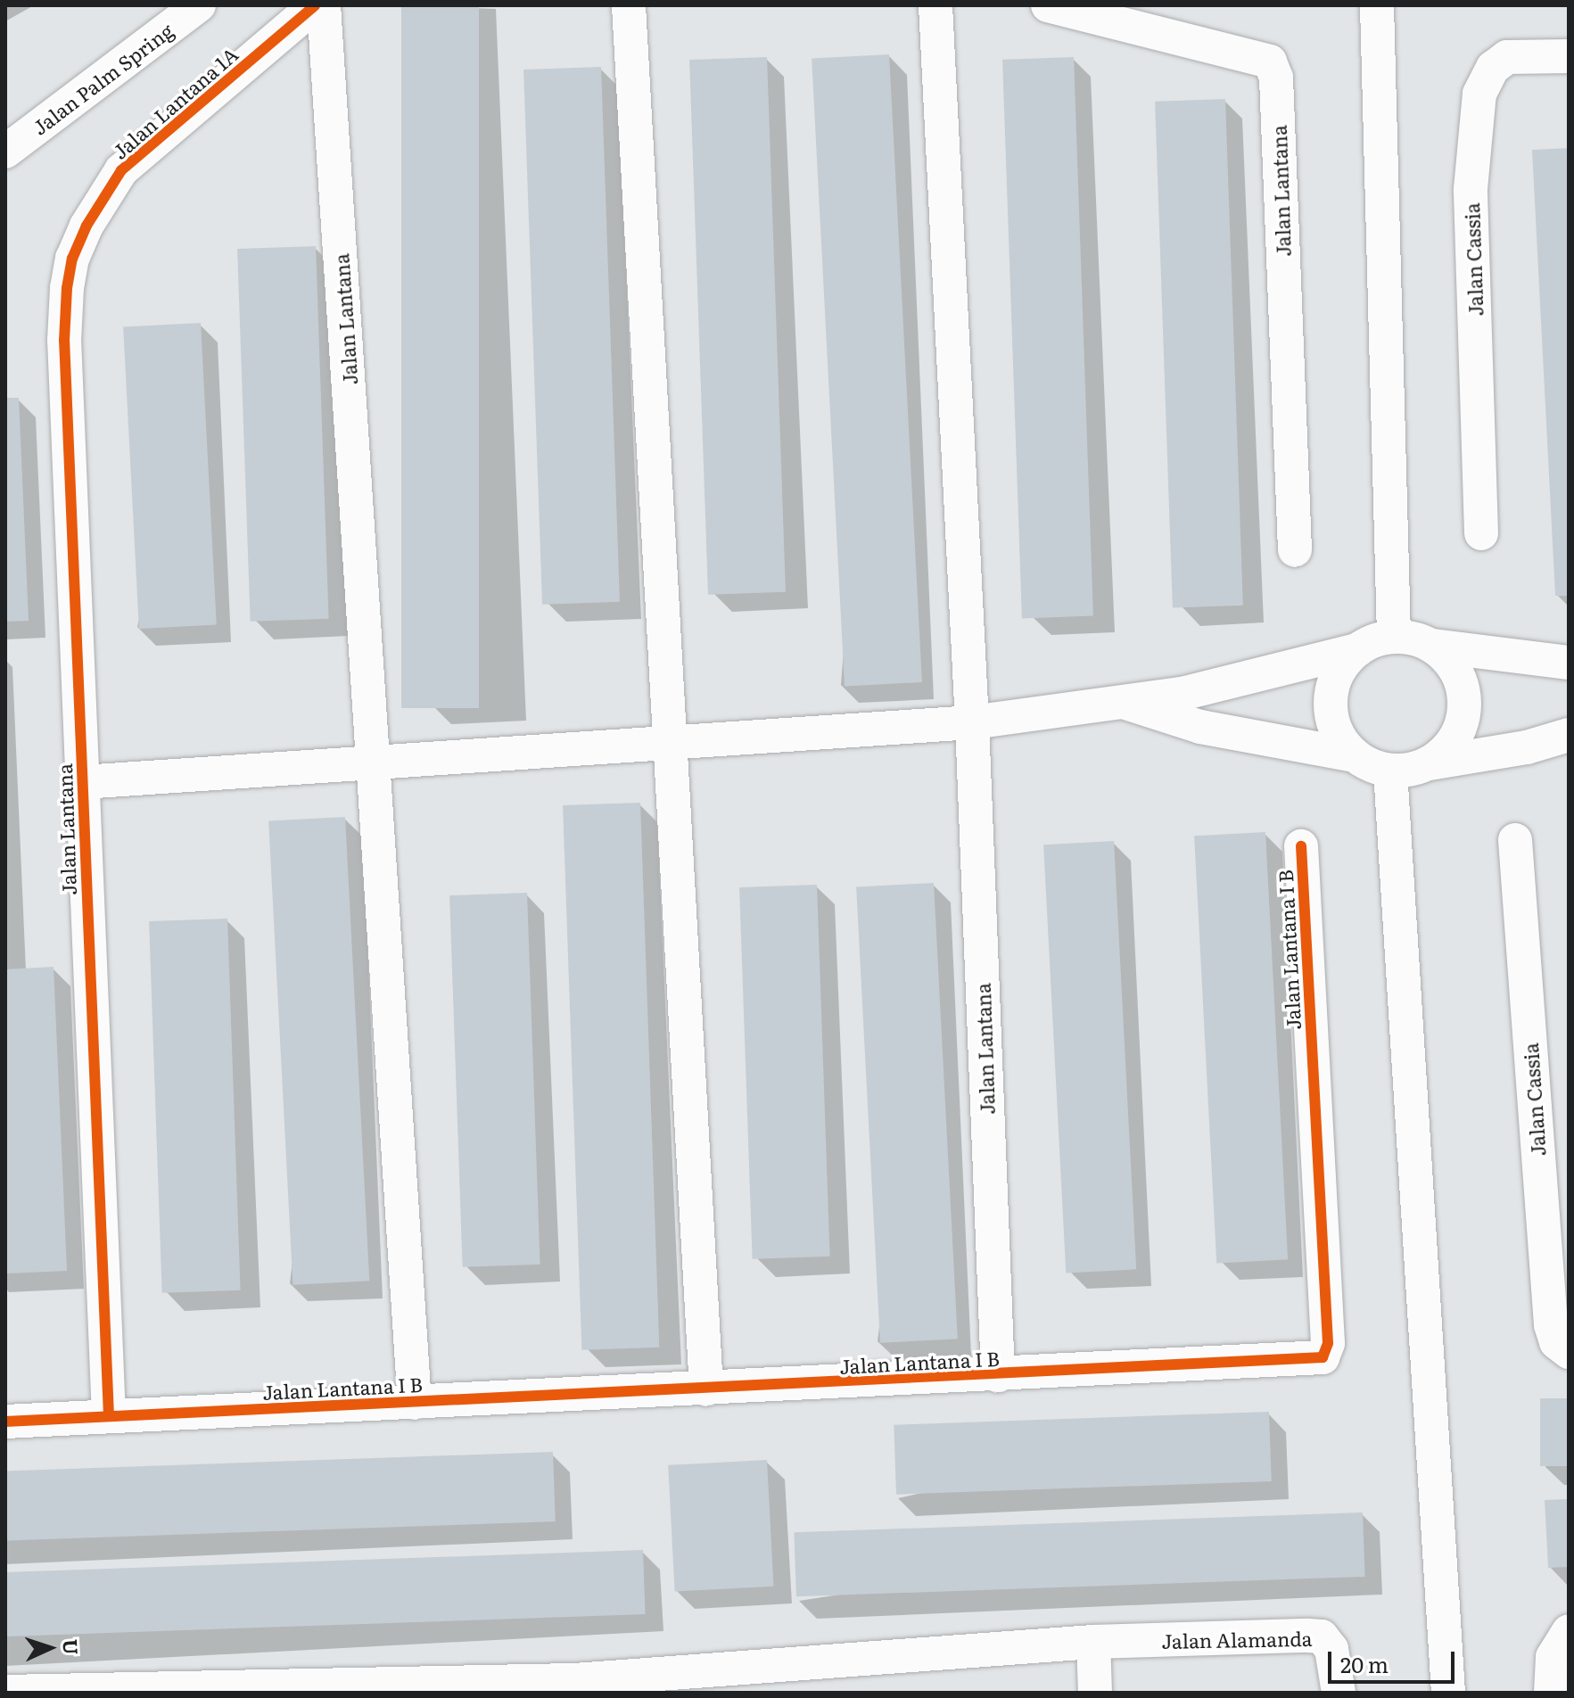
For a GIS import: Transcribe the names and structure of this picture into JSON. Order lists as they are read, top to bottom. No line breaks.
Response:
{"streets":{"street":["Jalan Palm Spring","Jalan Lantana 1A","Jalan Lantana","Jalan Cassia","Jalan Lantana I B","Jalan Alamanda"]},"crossings":[["Jalan Lantana 1A","Jalan Lantana"],["Jalan Lantana","Jalan Lantana I B"]],"scale_bar":"20 m","north":"right"}
